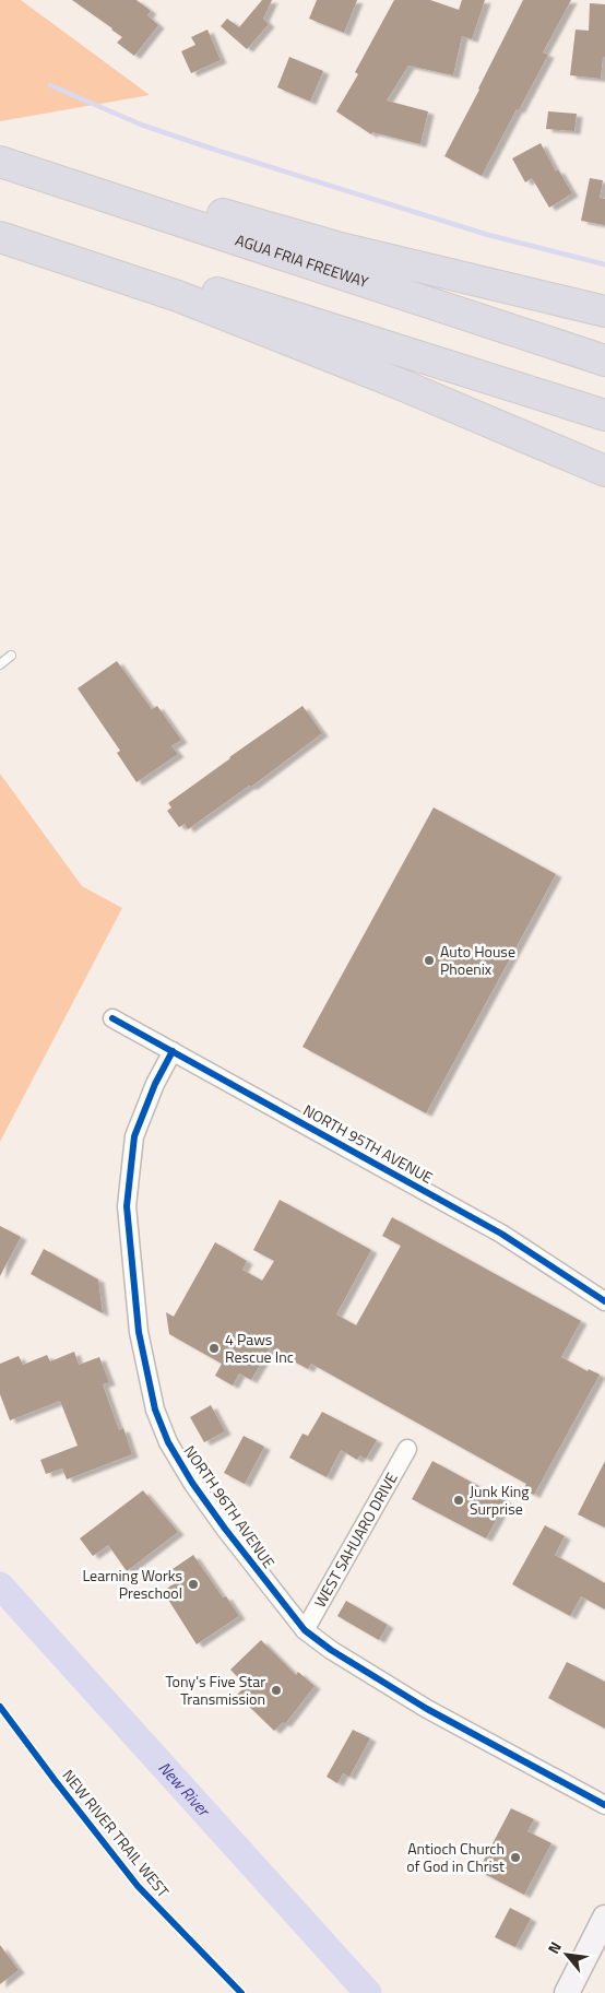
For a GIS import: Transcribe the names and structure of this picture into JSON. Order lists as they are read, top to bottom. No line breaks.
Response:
{"streets":{"highway":["AGUA FRIA FREEWAY"],"street":["NORTH 95TH AVENUE","NORTH 96TH AVENUE","WEST SAHUARO DRIVE"],"cycle path":["NEW RIVER TRAIL WEST"]},"crossings":[["NORTH 95TH AVENUE","NORTH 96TH AVENUE"],["NORTH 96TH AVENUE","WEST SAHUARO DRIVE"]],"water":["New River"],"places":["Auto House Phoenix","4 Paws Rescue Inc","Junk King Surprise","Learning Works Preschool","Tony's Five Star Transmission","Antioch Church of God in Christ"],"north":"top left"}
